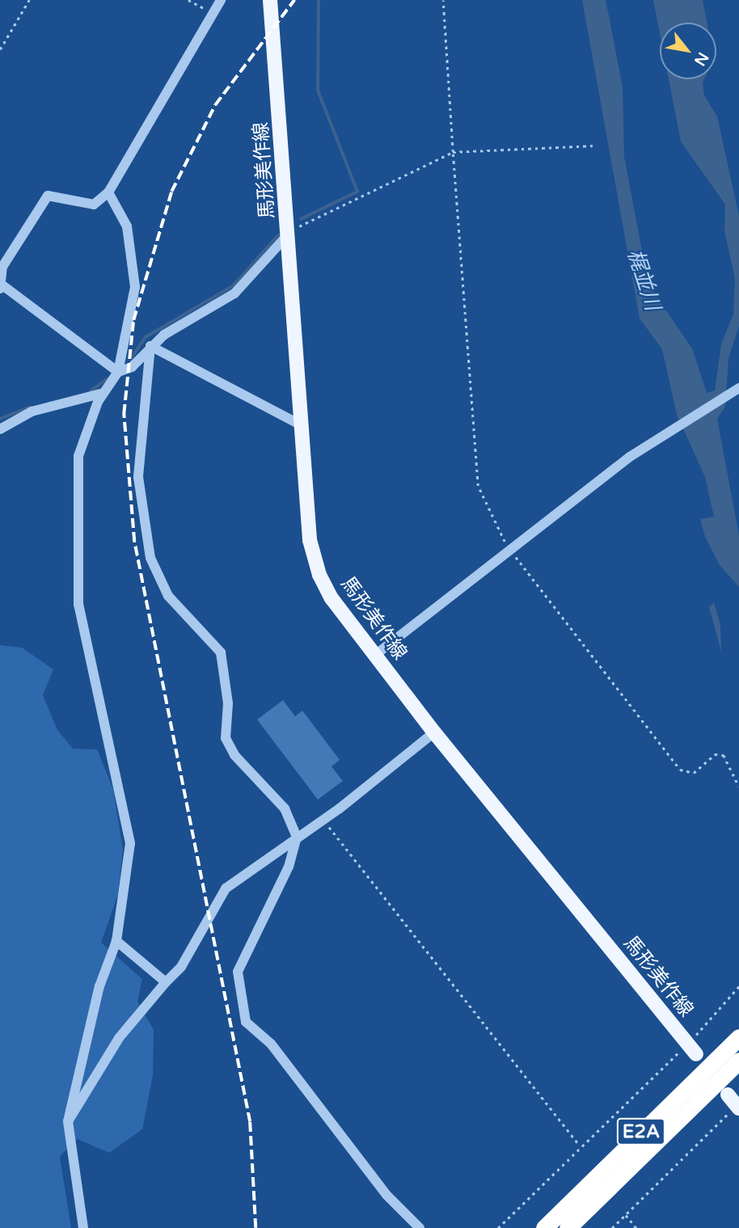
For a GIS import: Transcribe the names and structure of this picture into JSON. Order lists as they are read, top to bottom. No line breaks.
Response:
{"streets":{"highway":["E2A"],"main road":["馬形美作線"]},"water":["梶並川"],"north":"bottom right"}
